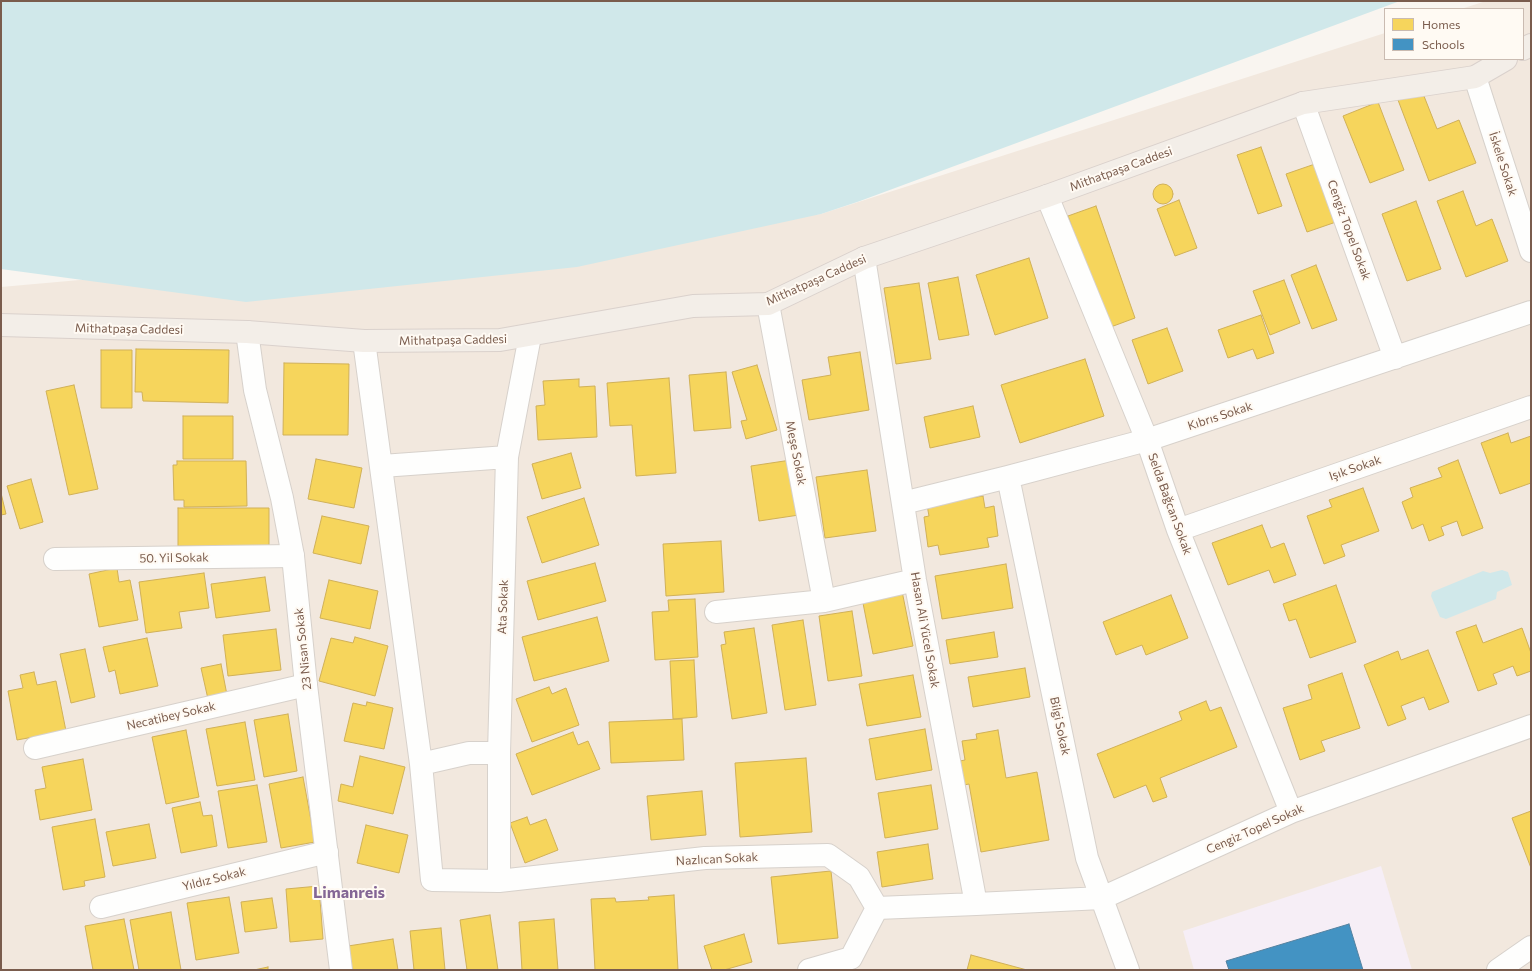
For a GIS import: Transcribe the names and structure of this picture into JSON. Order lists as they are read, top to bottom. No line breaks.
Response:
{"streets":{"main road":["Mithatpaşa Caddesi"],"street":["İskele Sokak","Cengiz Topel Sokak","Kıbrıs Sokak","Meşe Sokak","Işık Sokak","Selda Bağcan Sokak","50. Yil Sokak","Ata Sokak","Hasan Ali Yücel Sokak","23 Nisan Sokak","Necatibey Sokak","Bilgi Sokak","Nazlıcan Sokak","Yıldız Sokak"]},"crossings":[["İskele Sokak","Mithatpaşa Caddesi"],["Mithatpaşa Caddesi","Cengiz Topel Sokak"],["Mithatpaşa Caddesi","Meşe Sokak"],["Mithatpaşa Caddesi","Selda Bağcan Sokak"],["Mithatpaşa Caddesi","Ata Sokak"],["Mithatpaşa Caddesi","Hasan Ali Yücel Sokak"],["Mithatpaşa Caddesi","23 Nisan Sokak"],["Cengiz Topel Sokak","Kıbrıs Sokak"],["Cengiz Topel Sokak","Selda Bağcan Sokak"],["Cengiz Topel Sokak","Hasan Ali Yücel Sokak"],["Cengiz Topel Sokak","Bilgi Sokak"],["Kıbrıs Sokak","Selda Bağcan Sokak"],["Kıbrıs Sokak","Hasan Ali Yücel Sokak"],["Kıbrıs Sokak","Bilgi Sokak"],["Işık Sokak","Selda Bağcan Sokak"],["50. Yil Sokak","23 Nisan Sokak"],["Ata Sokak","Nazlıcan Sokak"],["23 Nisan Sokak","Necatibey Sokak"],["23 Nisan Sokak","Yıldız Sokak"]],"districts":["Limanreis"],"legend":["Homes","Schools"]}
